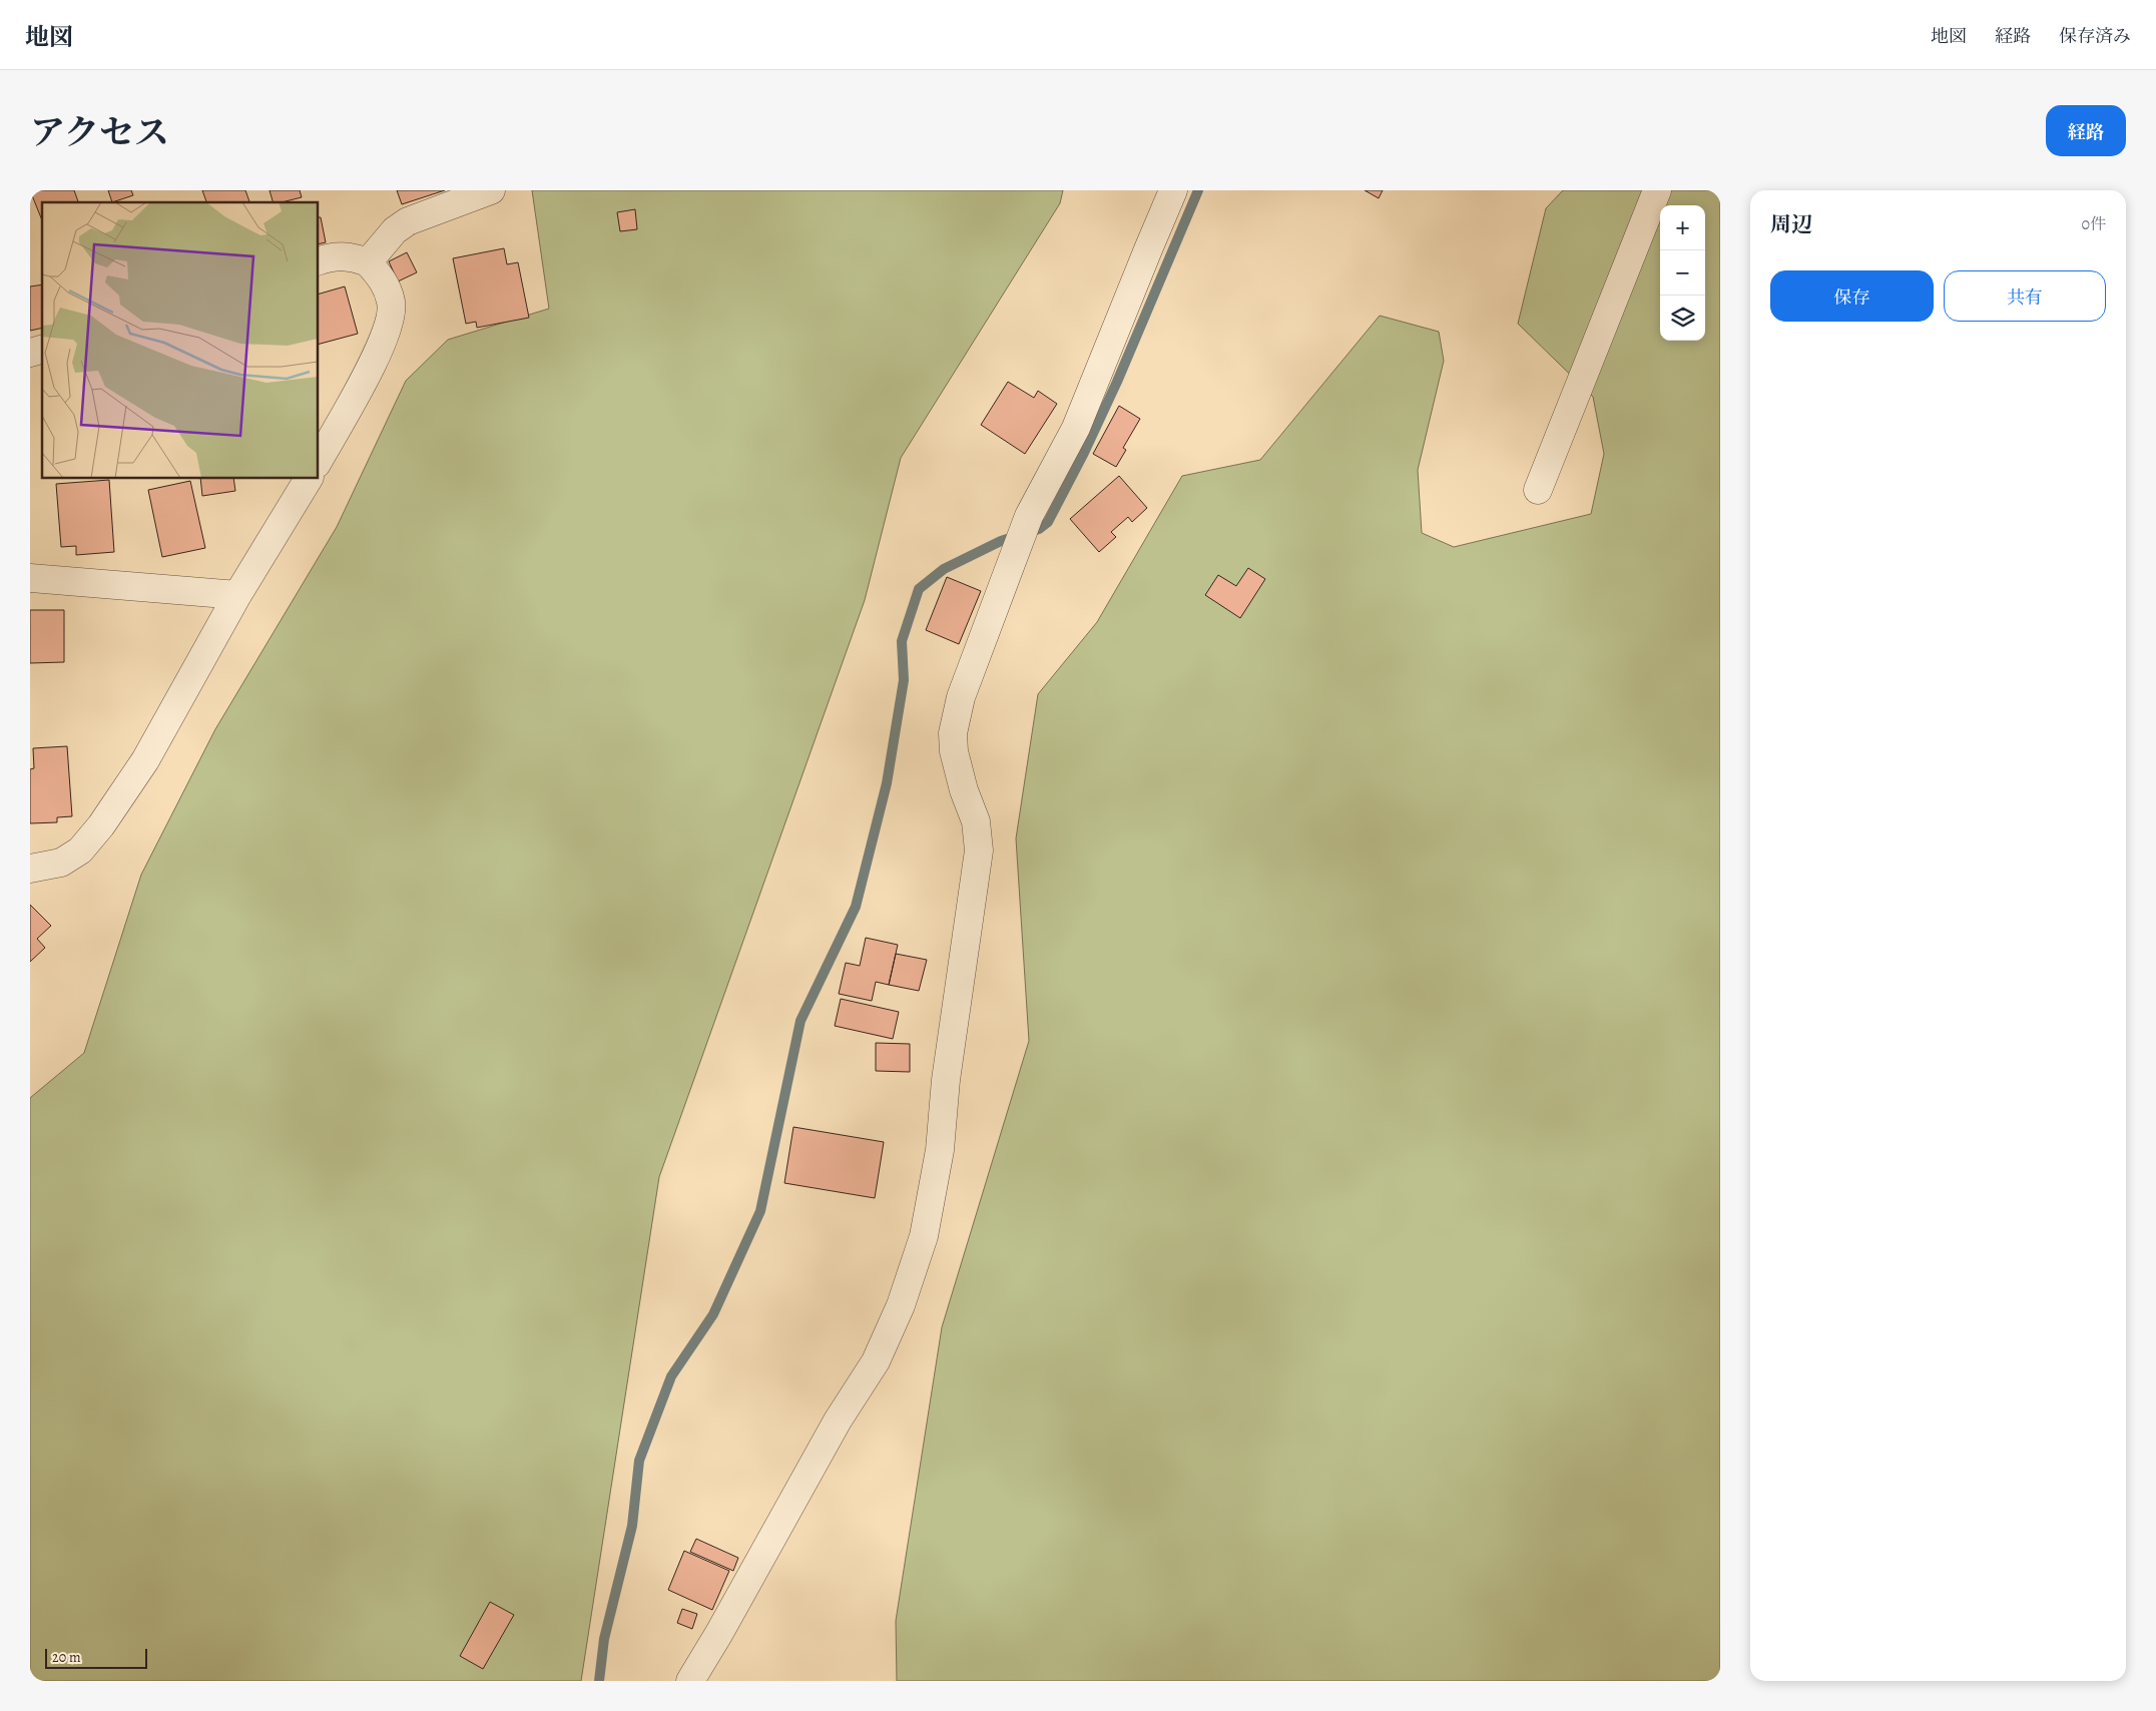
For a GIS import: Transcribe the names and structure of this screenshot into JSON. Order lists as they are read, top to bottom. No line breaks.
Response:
{"scale_bar":"20 m","page":{"header":"地図","nav":["地図","経路","保存済み"],"title":"アクセス","buttons":["経路",["保存","共有"]],"heading":["周辺","0件"],"map_buttons":["+","−"],"scale":"20 m"}}
